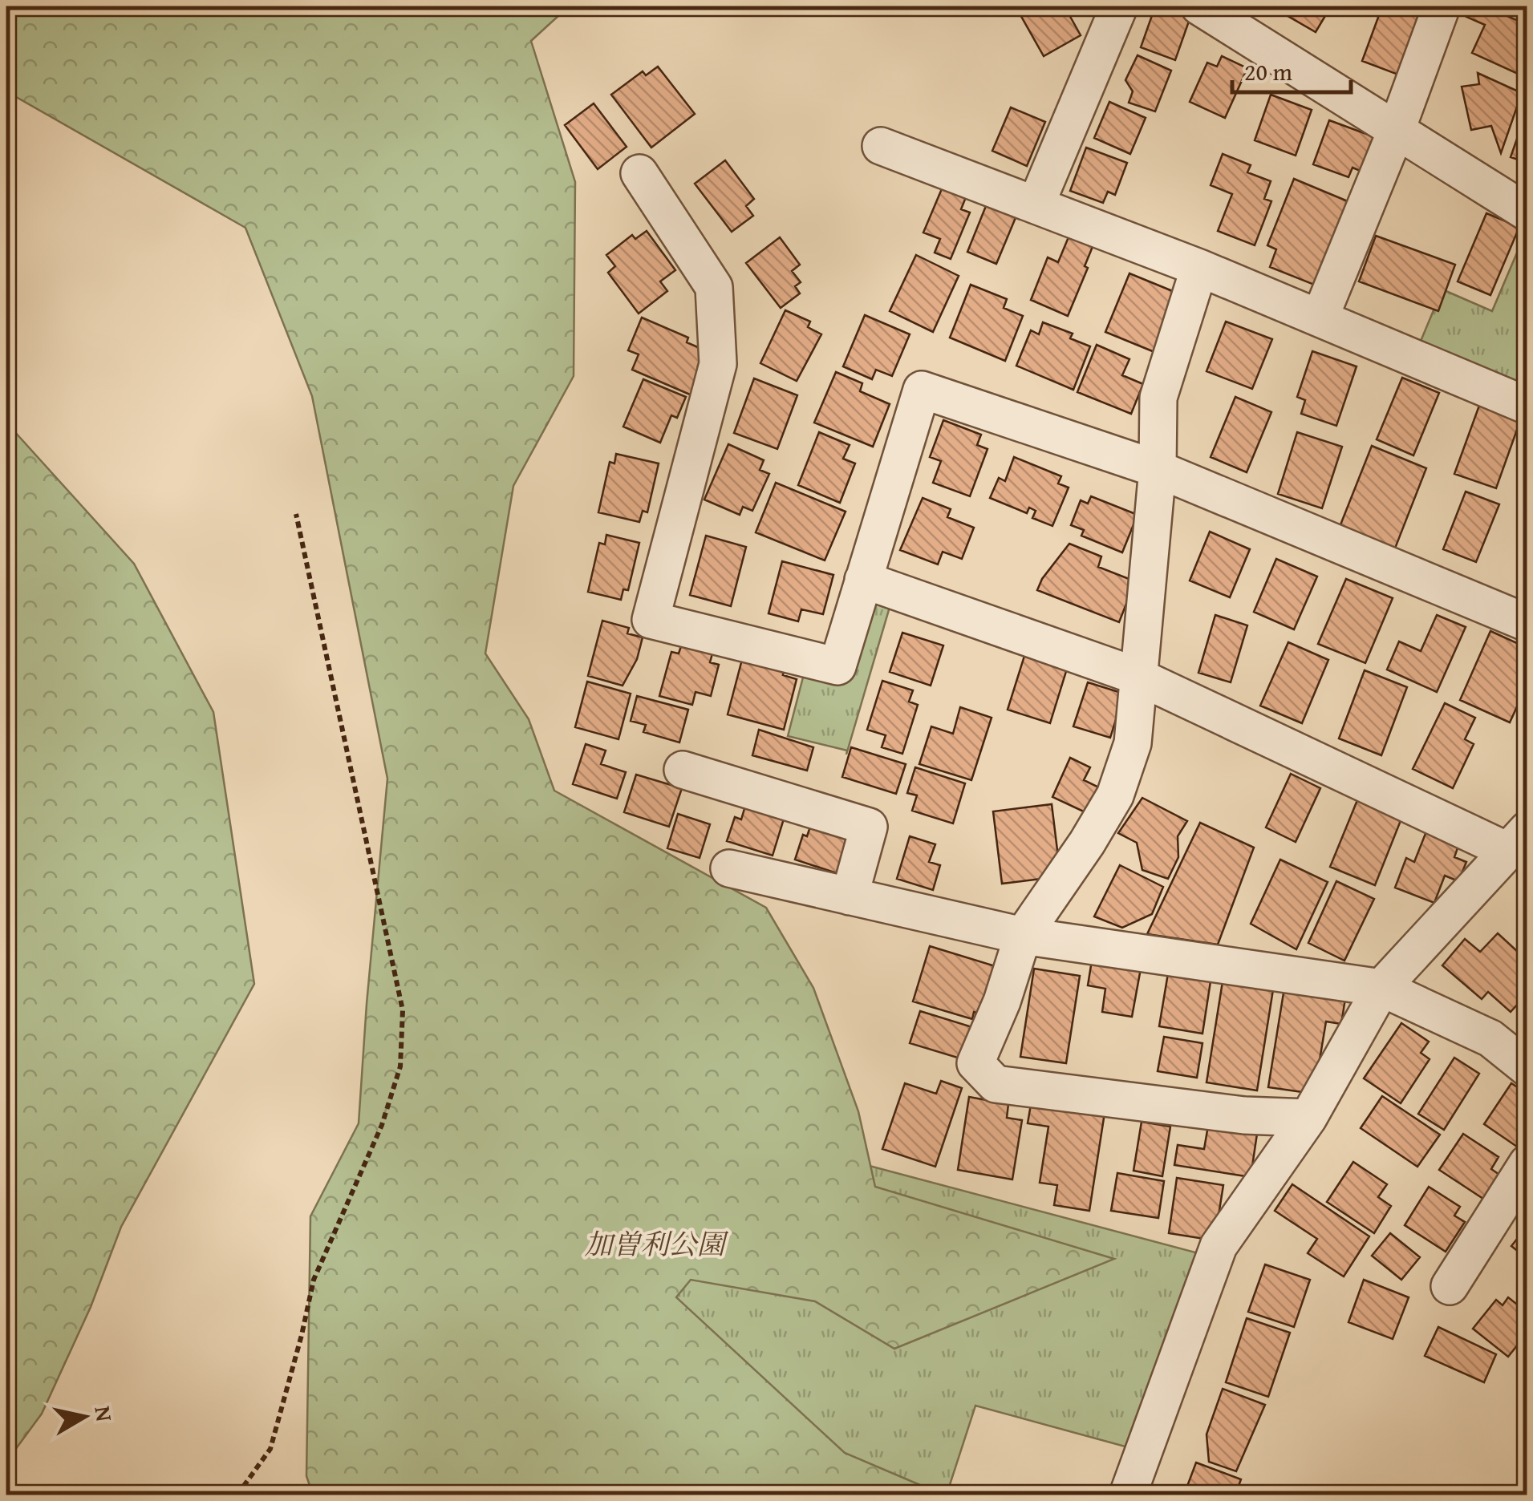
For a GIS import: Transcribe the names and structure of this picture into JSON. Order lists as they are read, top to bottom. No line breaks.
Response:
{"parks":["加曽利公園"],"scale_bar":"20 m","north":"right"}
